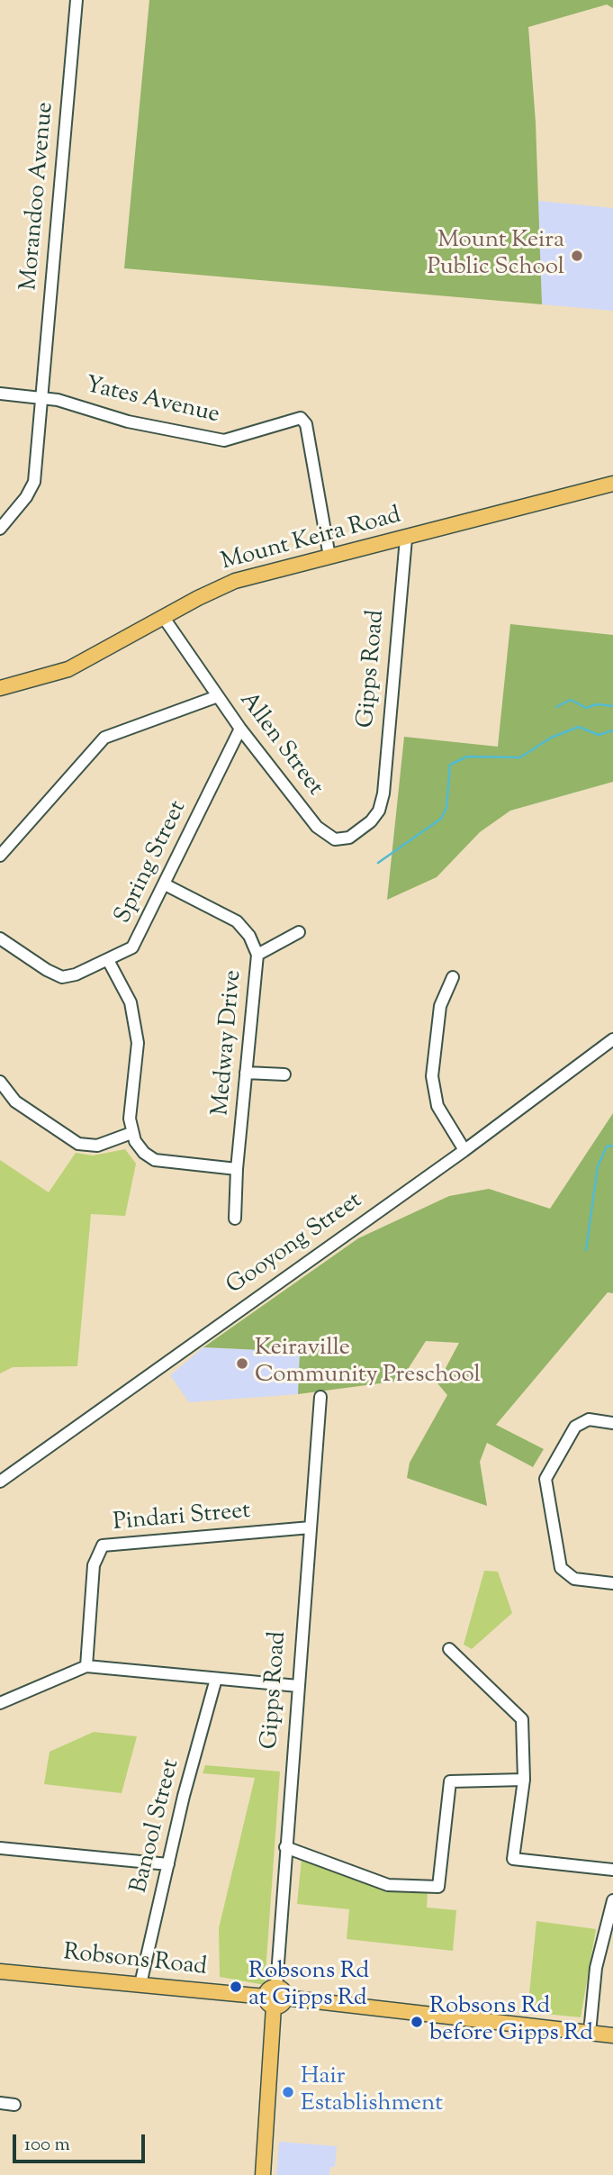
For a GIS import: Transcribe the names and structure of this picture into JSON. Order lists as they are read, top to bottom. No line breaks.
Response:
{"streets":{"main road":["Mount Keira Road","Gipps Road","Robsons Road"],"street":["Morandoo Avenue","Yates Avenue","Allen Street","Spring Street","Medway Drive","Gooyong Street","Pindari Street","Banool Street"]},"crossings":[["Morandoo Avenue","Yates Avenue"],["Yates Avenue","Mount Keira Road"],["Mount Keira Road","Gipps Road"],["Mount Keira Road","Allen Street"],["Gipps Road","Allen Street"],["Gipps Road","Pindari Street"],["Gipps Road","Robsons Road"],["Allen Street","Spring Street"],["Spring Street","Medway Drive"],["Banool Street","Robsons Road"]],"places":["Mount Keira Public School","Keiraville Community Preschool","Robsons Rd at Gipps Rd","Robsons Rd before Gipps Rd","Hair Establishment"],"scale_bar":"100 m"}
